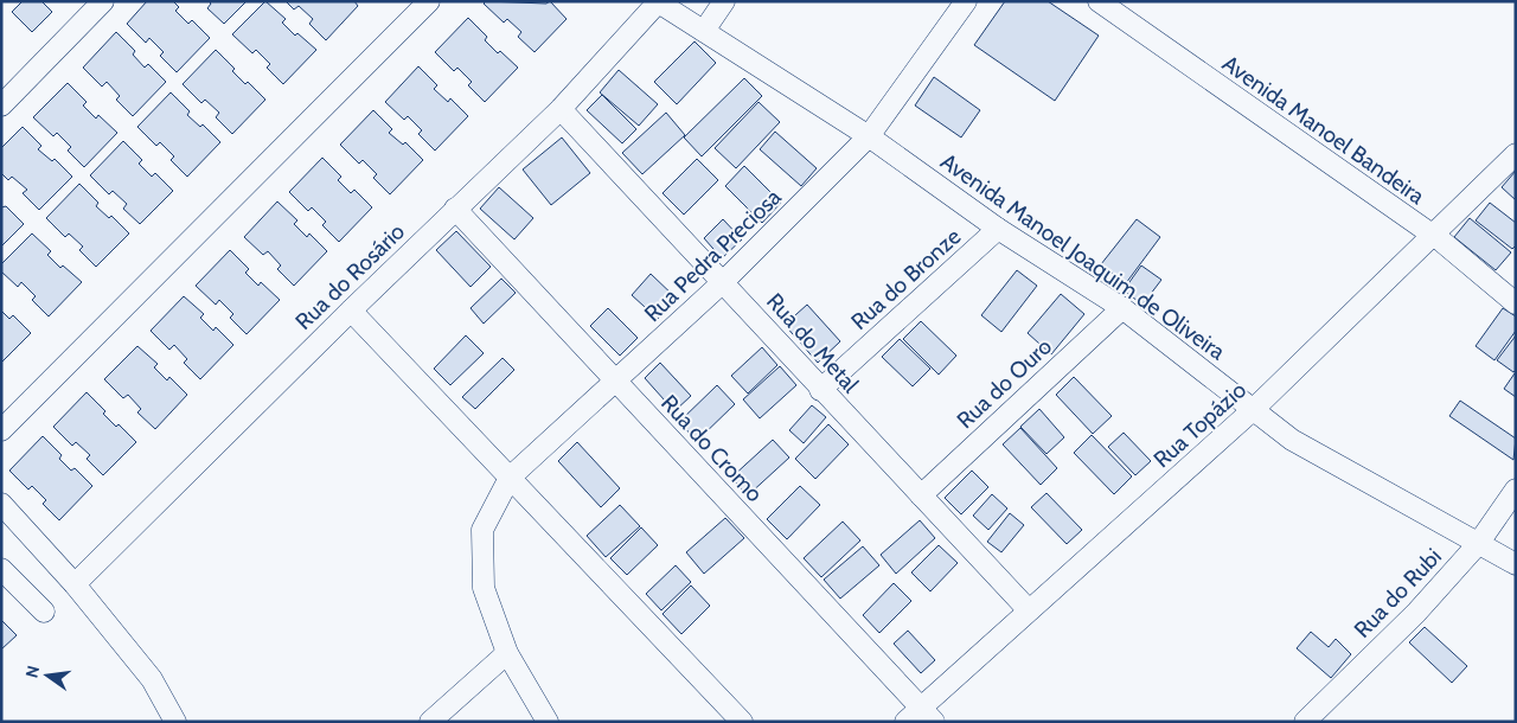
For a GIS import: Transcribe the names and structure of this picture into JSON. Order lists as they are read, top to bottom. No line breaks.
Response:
{"streets":{"street":["Avenida Manoel Bandeira","Rua Pedra Preciosa","Avenida Manoel Joaquim de Oliveira","Rua do Rosário","Rua do Bronze","Rua do Metal","Rua do Ouro","Rua Topázio","Rua do Cromo","Rua do Rubi"]},"crossings":[["Avenida Manoel Bandeira","Rua Topázio"],["Rua Pedra Preciosa","Avenida Manoel Joaquim de Oliveira"],["Rua Pedra Preciosa","Rua do Metal"],["Rua Pedra Preciosa","Rua do Cromo"],["Avenida Manoel Joaquim de Oliveira","Rua do Rosário"],["Avenida Manoel Joaquim de Oliveira","Rua do Bronze"],["Avenida Manoel Joaquim de Oliveira","Rua do Ouro"],["Avenida Manoel Joaquim de Oliveira","Rua Topázio"],["Avenida Manoel Joaquim de Oliveira","Rua do Rubi"],["Rua do Rosário","Rua do Metal"],["Rua do Rosário","Rua do Cromo"],["Rua do Bronze","Rua do Metal"],["Rua do Metal","Rua do Ouro"],["Rua do Metal","Rua Topázio"],["Rua Topázio","Rua do Cromo"]],"north":"left"}
